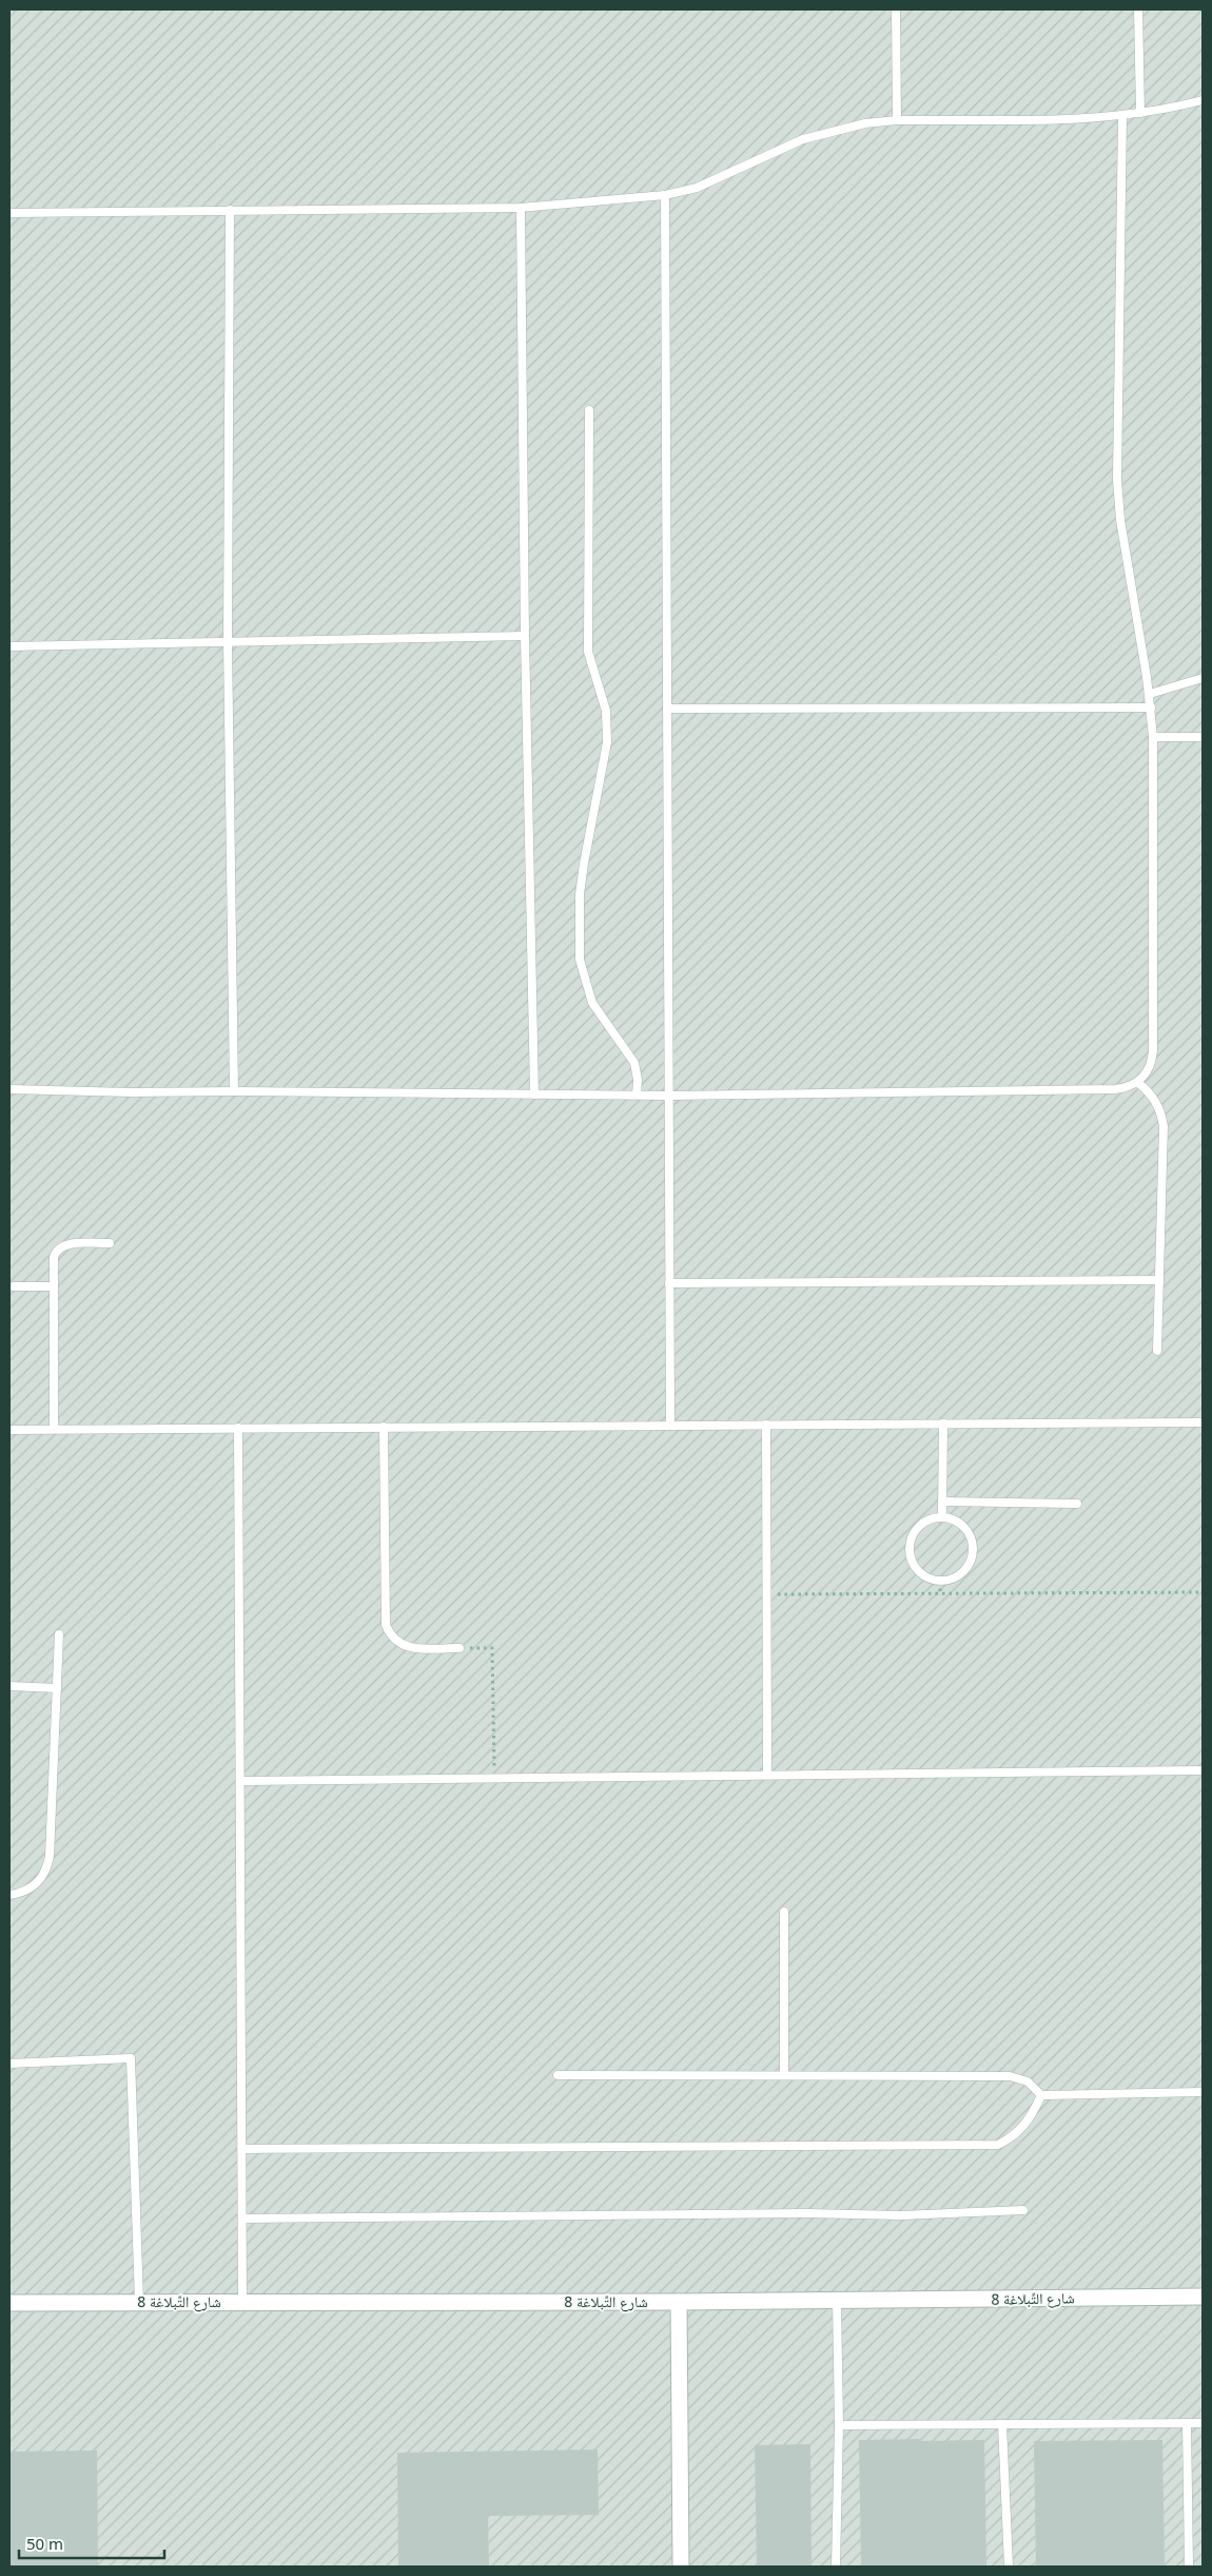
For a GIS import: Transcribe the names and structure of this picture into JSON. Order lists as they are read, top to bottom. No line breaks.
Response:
{"streets":{"street":["شارع التِّبلاغة 8"]},"scale_bar":"50 m"}
